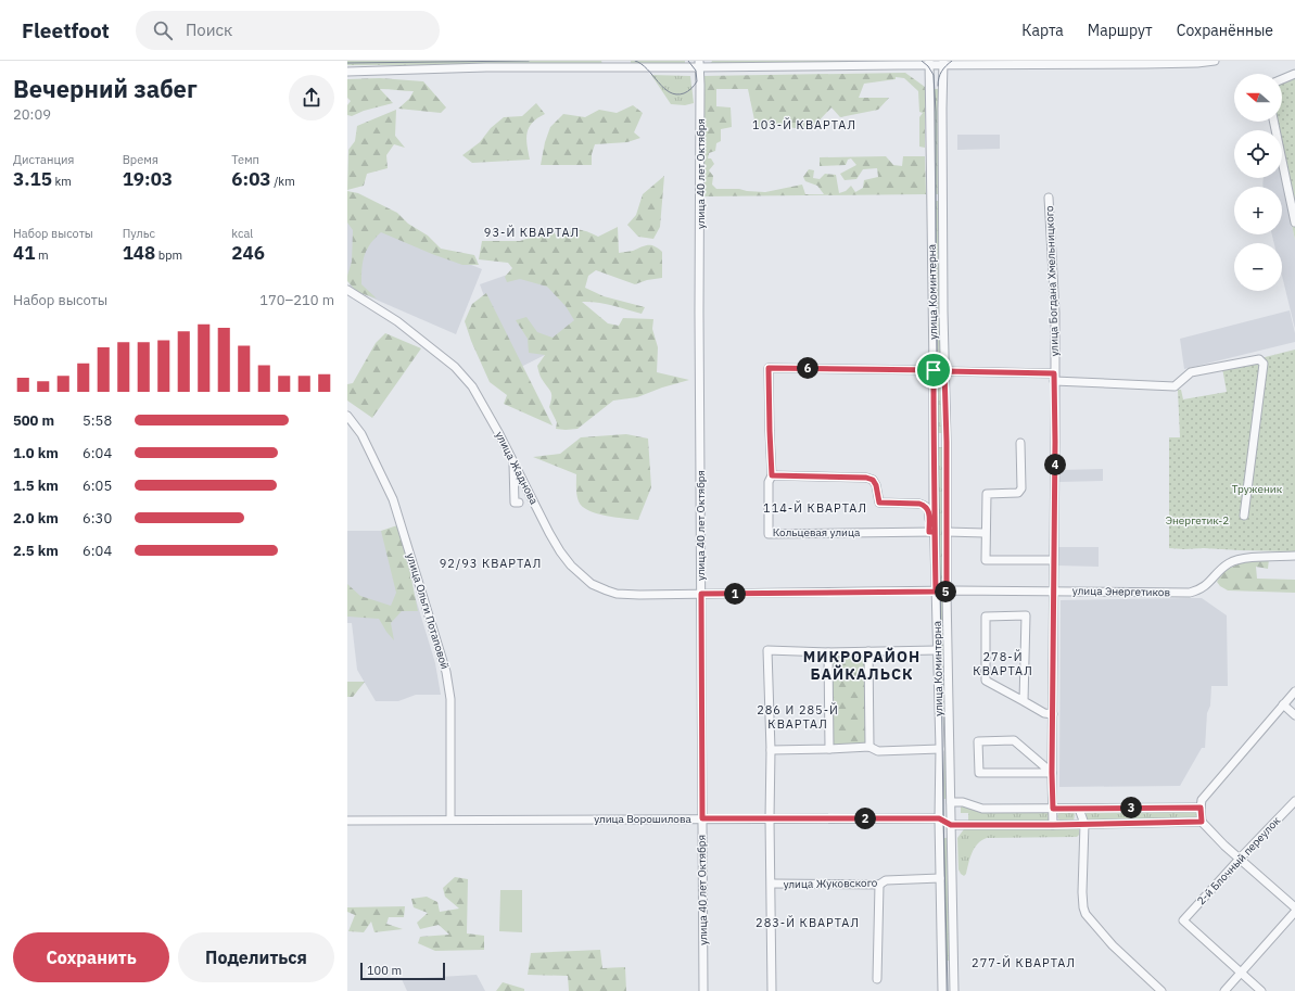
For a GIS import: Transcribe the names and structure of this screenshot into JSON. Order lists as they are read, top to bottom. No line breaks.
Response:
{"streets":{"street":["улица 40 лет Октября","улица Богдана Хмельницкого","улица Коминтерна","улица Жаднова","Кольцевая улица","улица Энергетиков","улица Ольги Потаповой","улица Ворошилова","2-й Блочный переулок","улица Жуковского"]},"crossings":[["улица 40 лет Октября","улица Жаднова"],["улица 40 лет Октября","улица Энергетиков"],["улица 40 лет Октября","улица Ворошилова"],["улица Богдана Хмельницкого","улица Энергетиков"],["улица Коминтерна","Кольцевая улица"],["улица Коминтерна","улица Энергетиков"],["улица Коминтерна","улица Ворошилова"],["улица Коминтерна","улица Жуковского"],["улица Жаднова","улица Энергетиков"],["улица Ольги Потаповой","улица Ворошилова"]],"districts":["103-Й КВАРТАЛ","93-Й КВАРТАЛ","114-Й КВАРТАЛ","92/93 КВАРТАЛ","МИКРОРАЙОН БАЙКАЛЬСК","278-Й КВАРТАЛ","286 И 285-Й КВАРТАЛ","283-Й КВАРТАЛ","277-Й КВАРТАЛ"],"parks":["Труженик","Энергетик-2"],"scale_bar":"100 m","north":"left","page":{"header":"Fleetfoot","search":"Поиск","nav":["Карта","Маршрут","Сохранённые"],"heading":["Вечерний забег","20:09"],"map_buttons":["+","−"],"stats":[["Дистанция","3.15 km"],["Время","19:03"],["Темп","6:03 /km"],["Набор высоты","41 m"],["Пульс","148 bpm"],["kcal","246"]],"chart":["Набор высоты","170–210 m"],"pins":["6","4","5","1","3","2"],"list":[{"name":"500 m","note":"5:58"},{"name":"1.0 km","note":"6:04"},{"name":"1.5 km","note":"6:05"},{"name":"2.0 km","note":"6:30"},{"name":"2.5 km","note":"6:04"}],"buttons":["Сохранить","Поделиться"],"scale":"100 m"}}
